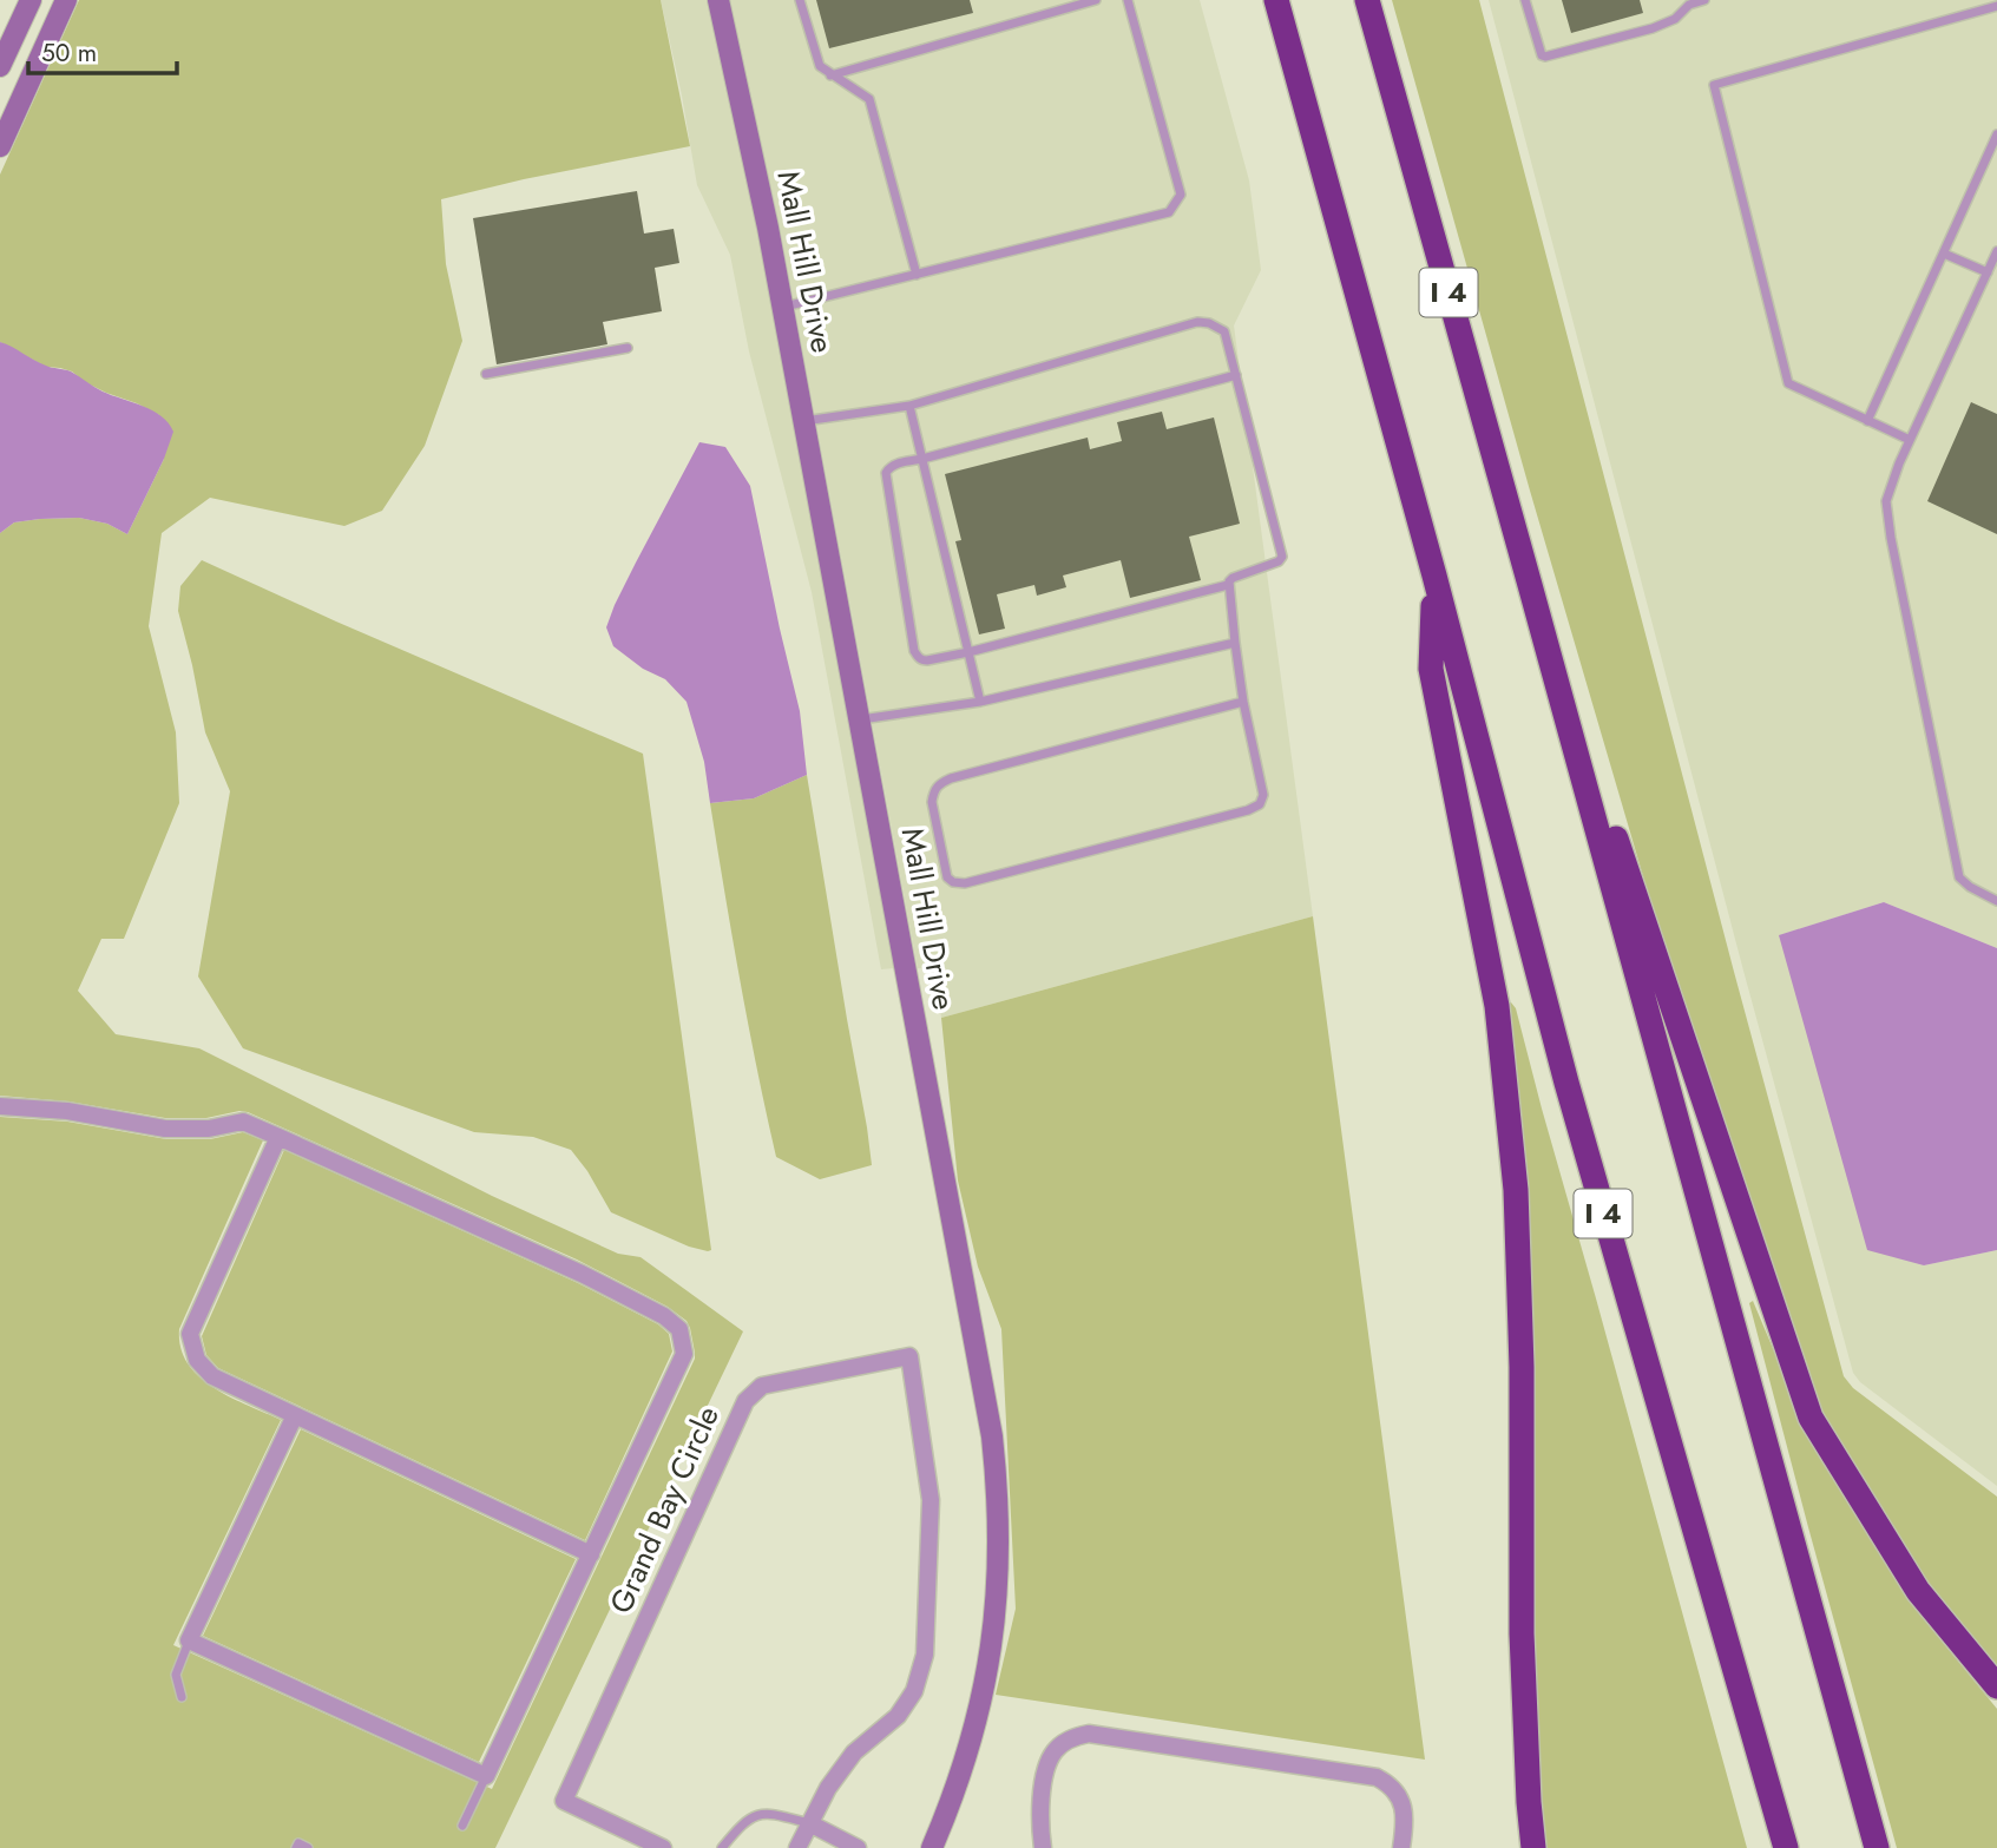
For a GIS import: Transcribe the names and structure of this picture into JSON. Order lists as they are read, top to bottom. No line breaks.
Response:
{"streets":{"highway":["I 4"],"street":["Mall Hill Drive","Grand Bay Circle"]},"scale_bar":"50 m"}
